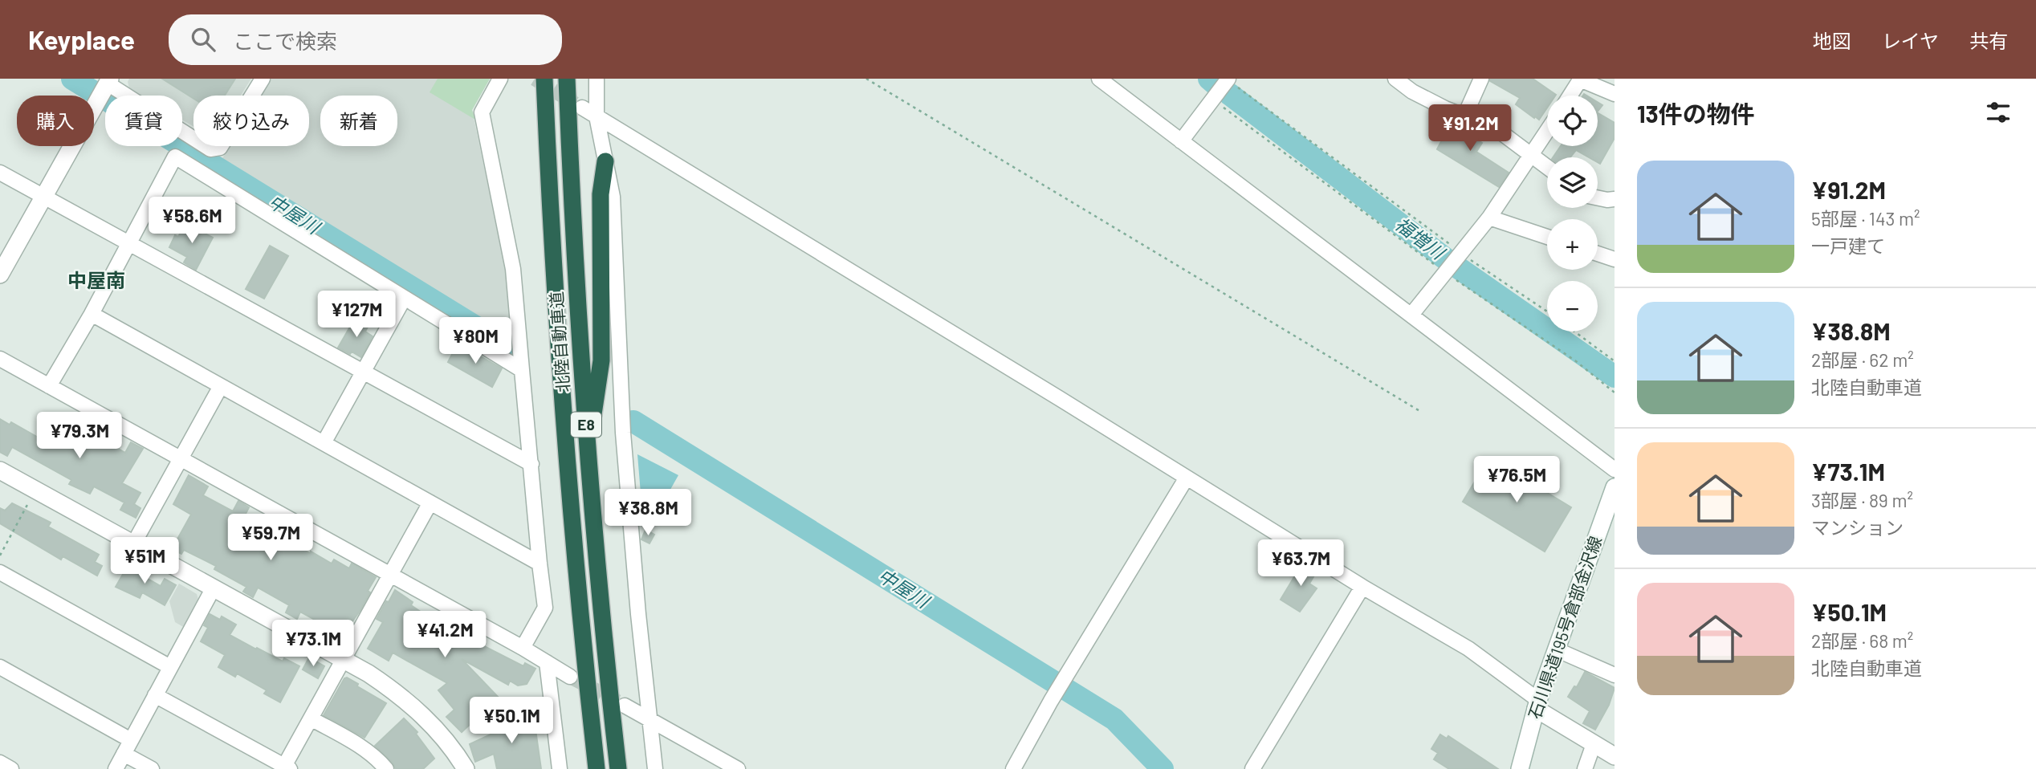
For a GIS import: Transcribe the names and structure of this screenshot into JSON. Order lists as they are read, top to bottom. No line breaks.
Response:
{"streets":{"highway":["北陸自動車道","E8"],"street":["石川県道195号倉部金沢線"]},"districts":["中屋南"],"water":["中屋川","福増川"],"page":{"header":"Keyplace","search":"ここで検索","nav":["地図","レイヤ","共有"],"heading":"13件の物件","map_buttons":["+","−"],"chip":["購入","賃貸","絞り込み","新着"],"price":["¥91.2M","¥58.6M","¥127M","¥80M","¥79.3M","¥76.5M","¥38.8M","¥59.7M","¥51M","¥63.7M","¥41.2M","¥73.1M","¥50.1M"],"list":[{"name":"¥91.2M","note":"5部屋 · 143 m² · 一戸建て"},{"name":"¥38.8M","note":"2部屋 · 62 m² · 北陸自動車道"},{"name":"¥73.1M","note":"3部屋 · 89 m² · マンション"},{"name":"¥50.1M","note":"2部屋 · 68 m² · 北陸自動車道"}]}}
